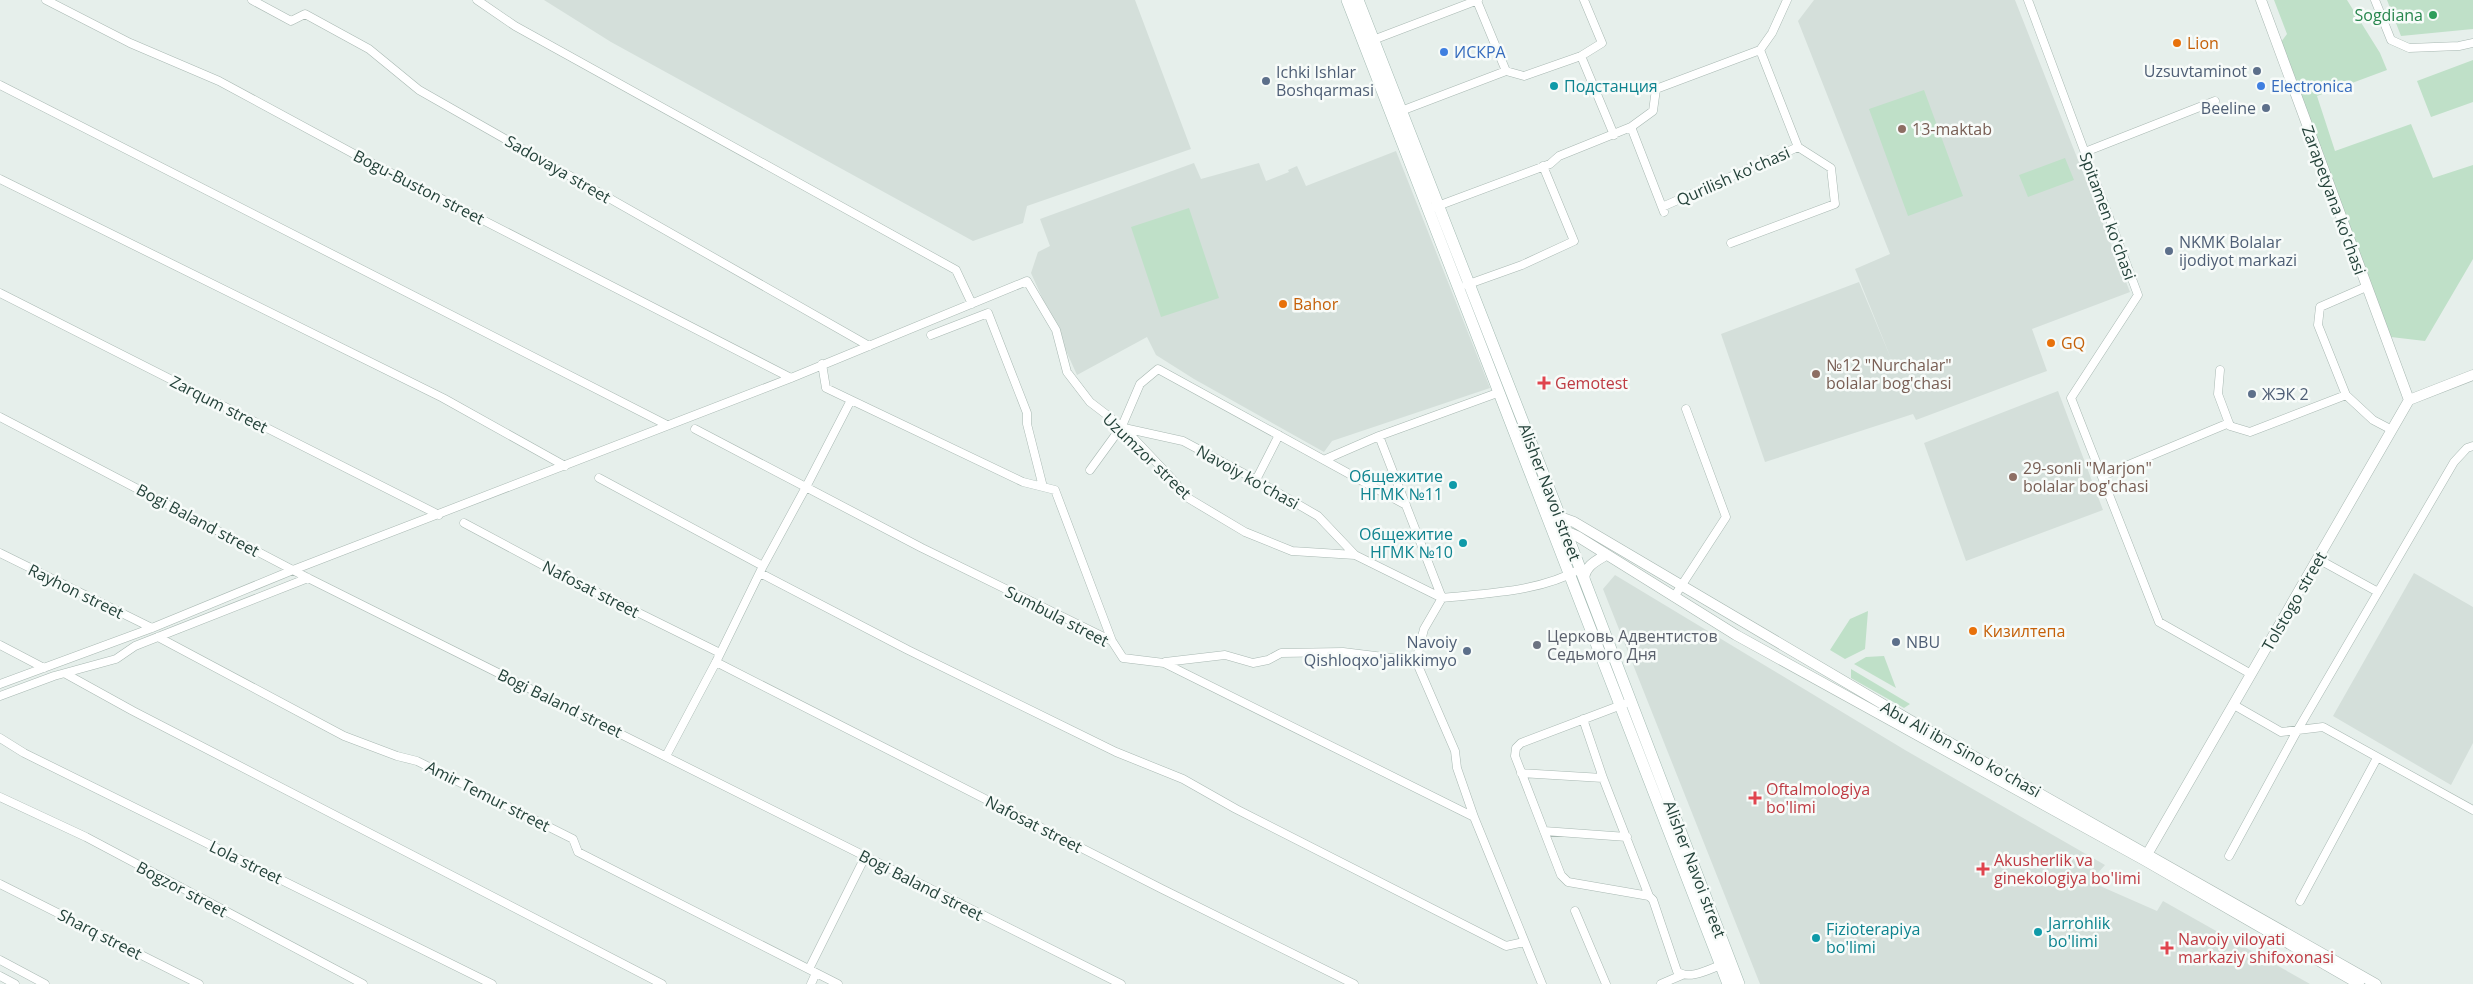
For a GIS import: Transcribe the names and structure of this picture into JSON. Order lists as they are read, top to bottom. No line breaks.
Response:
{"streets":{"main road":["Alisher Navoi street"],"street":["Sadovaya street","Qurilish ko'chasi","Bogu-Buston street","Zarapetyana ko'chasi","Spitamen ko'chasi","Zarqum street","Uzumzor street","Navoiy ko'chasi","Bogi Baland street","Nafosat street","Rayhon street","Tolstogo street","Sumbula street","Abu Ali ibn Sino ko'chasi","Amir Temur street","Lola street","Bogzor street","Sharq street"]},"crossings":[["Zarapetyana ko'chasi","Tolstogo street"],["Spitamen ko'chasi","Tolstogo street"],["Uzumzor street","Navoiy ko'chasi"],["Alisher Navoi street","Abu Ali ibn Sino ko'chasi"],["Tolstogo street","Abu Ali ibn Sino ko'chasi"]],"places":{"other":["Sogdiana","Lion","ИСКРА","Uzsuvtaminot","Ichki Ishlar Boshqarmasi","Подстанция","Electronica","Beeline","13-maktab","NKMK Bolalar ijodiyot markazi","Bahor","GQ","№12 \"Nurchalar\" bolalar bog'chasi","ЖЭК 2","29-sonli \"Marjon\" bolalar bog'chasi","Общежитие НГМК №11","Общежитие НГМК №10","Кизилтепа","NBU","Церковь Адвентистов Седьмого Дня","Navoiy Qishloqxo'jalikkimyo","Jarrohlik bo'limi","Fizioterapiya bo'limi"],"health":["Gemotest","Oftalmologiya bo'limi","Akusherlik va ginekologiya bo'limi","Navoiy viloyati markaziy shifoxonasi"]}}
